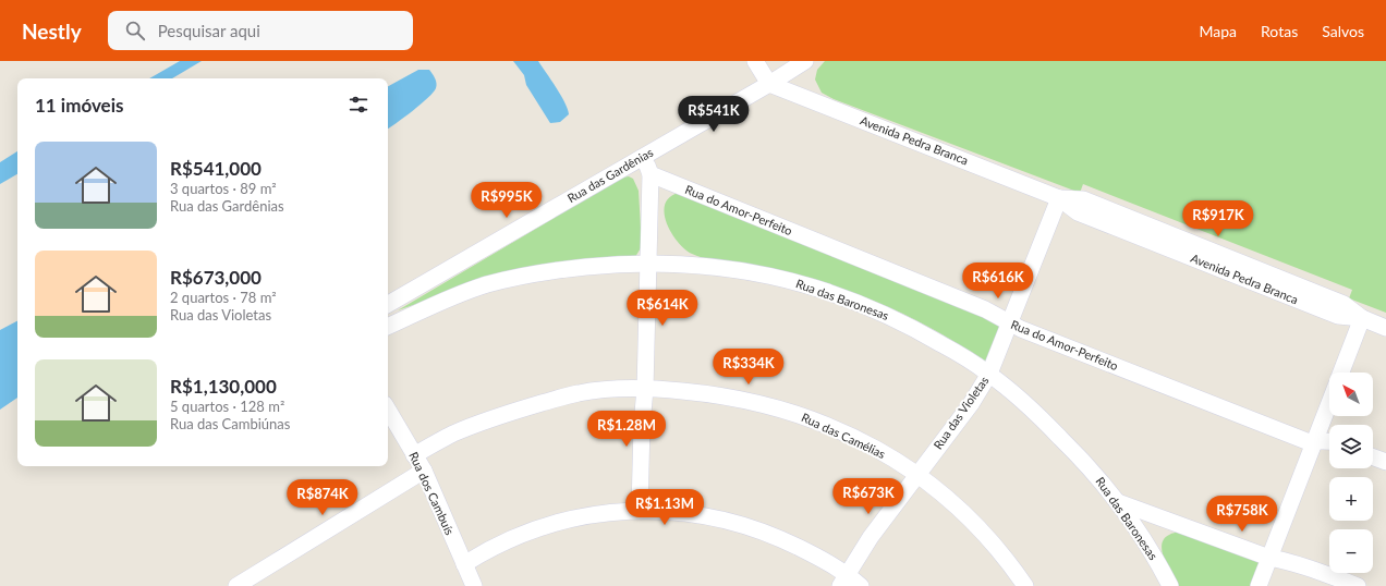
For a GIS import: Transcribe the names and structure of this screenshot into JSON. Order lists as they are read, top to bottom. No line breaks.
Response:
{"streets":{"street":["Avenida Pedra Branca","Rua das Gardênias","Rua do Amor-Perfeito","Rua das Baronesas","Rua das Violetas","Rua das Camélias","Rua dos Cambuís"]},"crossings":[["Avenida Pedra Branca","Rua das Gardênias"],["Avenida Pedra Branca","Rua das Violetas"],["Rua do Amor-Perfeito","Rua das Violetas"],["Rua das Baronesas","Rua das Violetas"],["Rua das Violetas","Rua das Camélias"],["Rua das Camélias","Rua dos Cambuís"]],"north":"top left","page":{"header":"Nestly","search":"Pesquisar aqui","nav":["Mapa","Rotas","Salvos"],"heading":"11 imóveis","price":["R$541K","R$995K","R$917K","R$616K","R$614K","R$334K","R$1.28M","R$673K","R$874K","R$1.13M","R$758K"],"list":[{"name":"R$541,000","note":"3 quartos · 89 m² · Rua das Gardênias"},{"name":"R$673,000","note":"2 quartos · 78 m² · Rua das Violetas"},{"name":"R$1,130,000","note":"5 quartos · 128 m² · Rua das Cambiúnas"}],"map_buttons":["+","−"]}}
